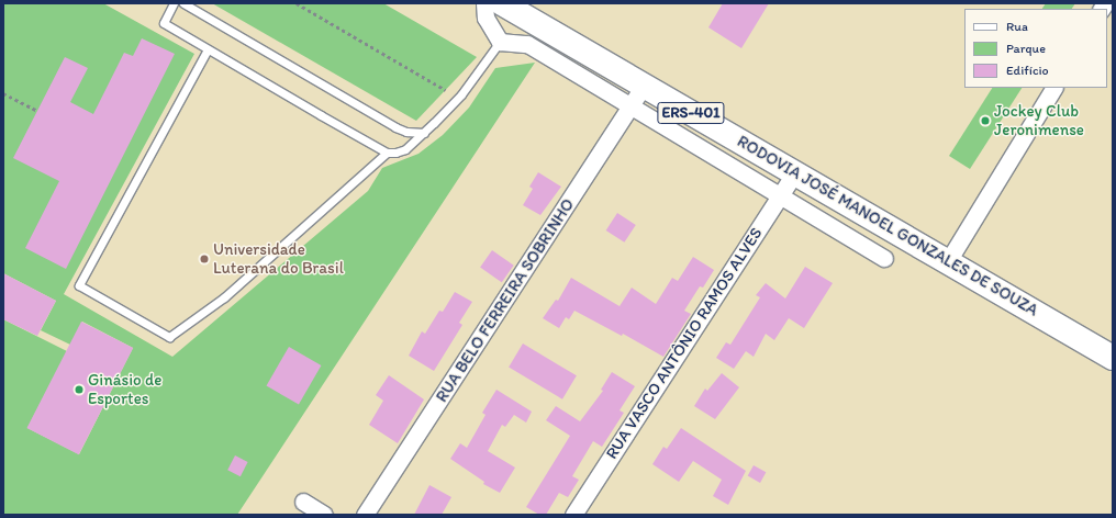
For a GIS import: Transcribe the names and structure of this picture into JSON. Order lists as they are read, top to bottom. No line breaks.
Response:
{"streets":{"main road":["ERS-401","RODOVIA JOSÉ MANOEL GONZALES DE SOUZA"],"street":["RUA BELO FERREIRA SOBRINHO","RUA VASCO ANTÔNIO RAMOS ALVES"]},"crossings":[["RODOVIA JOSÉ MANOEL GONZALES DE SOUZA","RUA BELO FERREIRA SOBRINHO"],["RODOVIA JOSÉ MANOEL GONZALES DE SOUZA","RUA VASCO ANTÔNIO RAMOS ALVES"]],"places":["Jockey Club Jeronimense","Universidade Luterana do Brasil","Ginásio de Esportes"],"legend":["Rua","Parque","Edifício"]}
